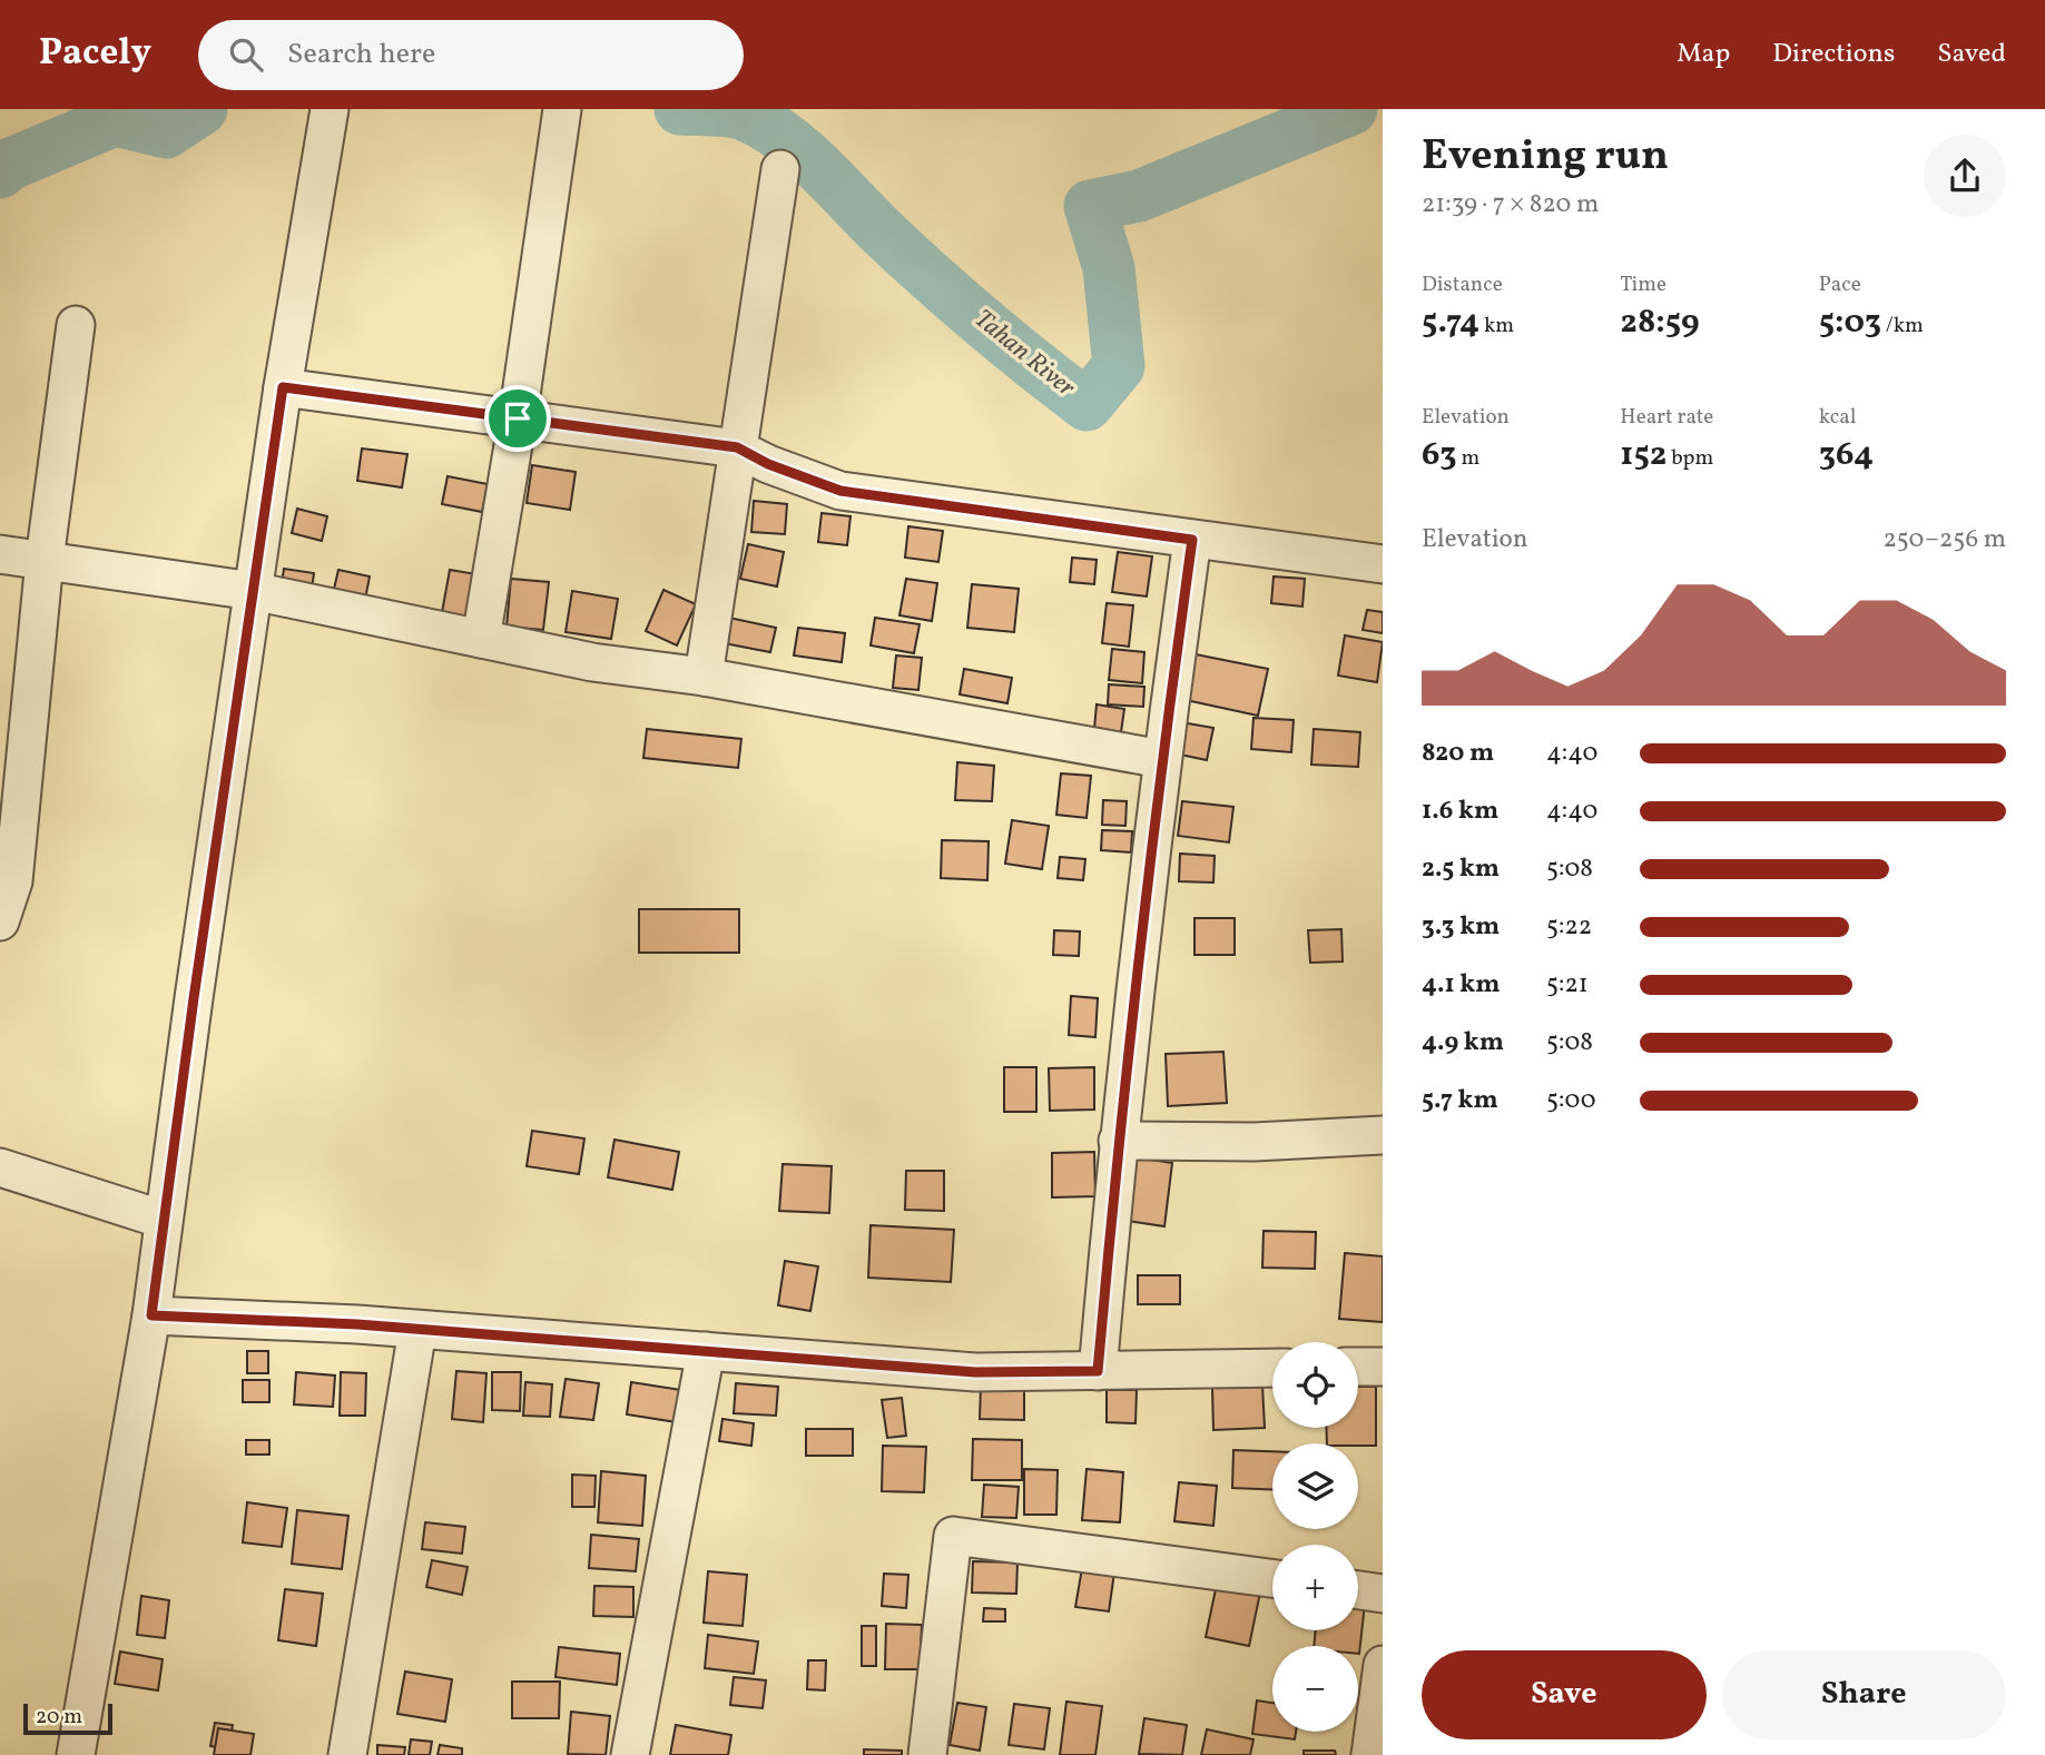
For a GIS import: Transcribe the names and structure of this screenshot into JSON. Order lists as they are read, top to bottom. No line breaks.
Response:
{"water":["Tahan River"],"scale_bar":"20 m","page":{"header":"Pacely","search":"Search here","nav":["Map","Directions","Saved"],"heading":["Evening run","21:39 · 7 × 820 m"],"stats":[["Distance","5.74 km"],["Time","28:59"],["Pace","5:03 /km"],["Elevation","63 m"],["Heart rate","152 bpm"],["kcal","364"]],"chart":["Elevation","250–256 m"],"list":[{"name":"820 m","note":"4:40"},{"name":"1.6 km","note":"4:40"},{"name":"2.5 km","note":"5:08"},{"name":"3.3 km","note":"5:22"},{"name":"4.1 km","note":"5:21"},{"name":"4.9 km","note":"5:08"},{"name":"5.7 km","note":"5:00"}],"map_buttons":["+","−"],"buttons":["Save","Share"],"scale":"20 m"}}
